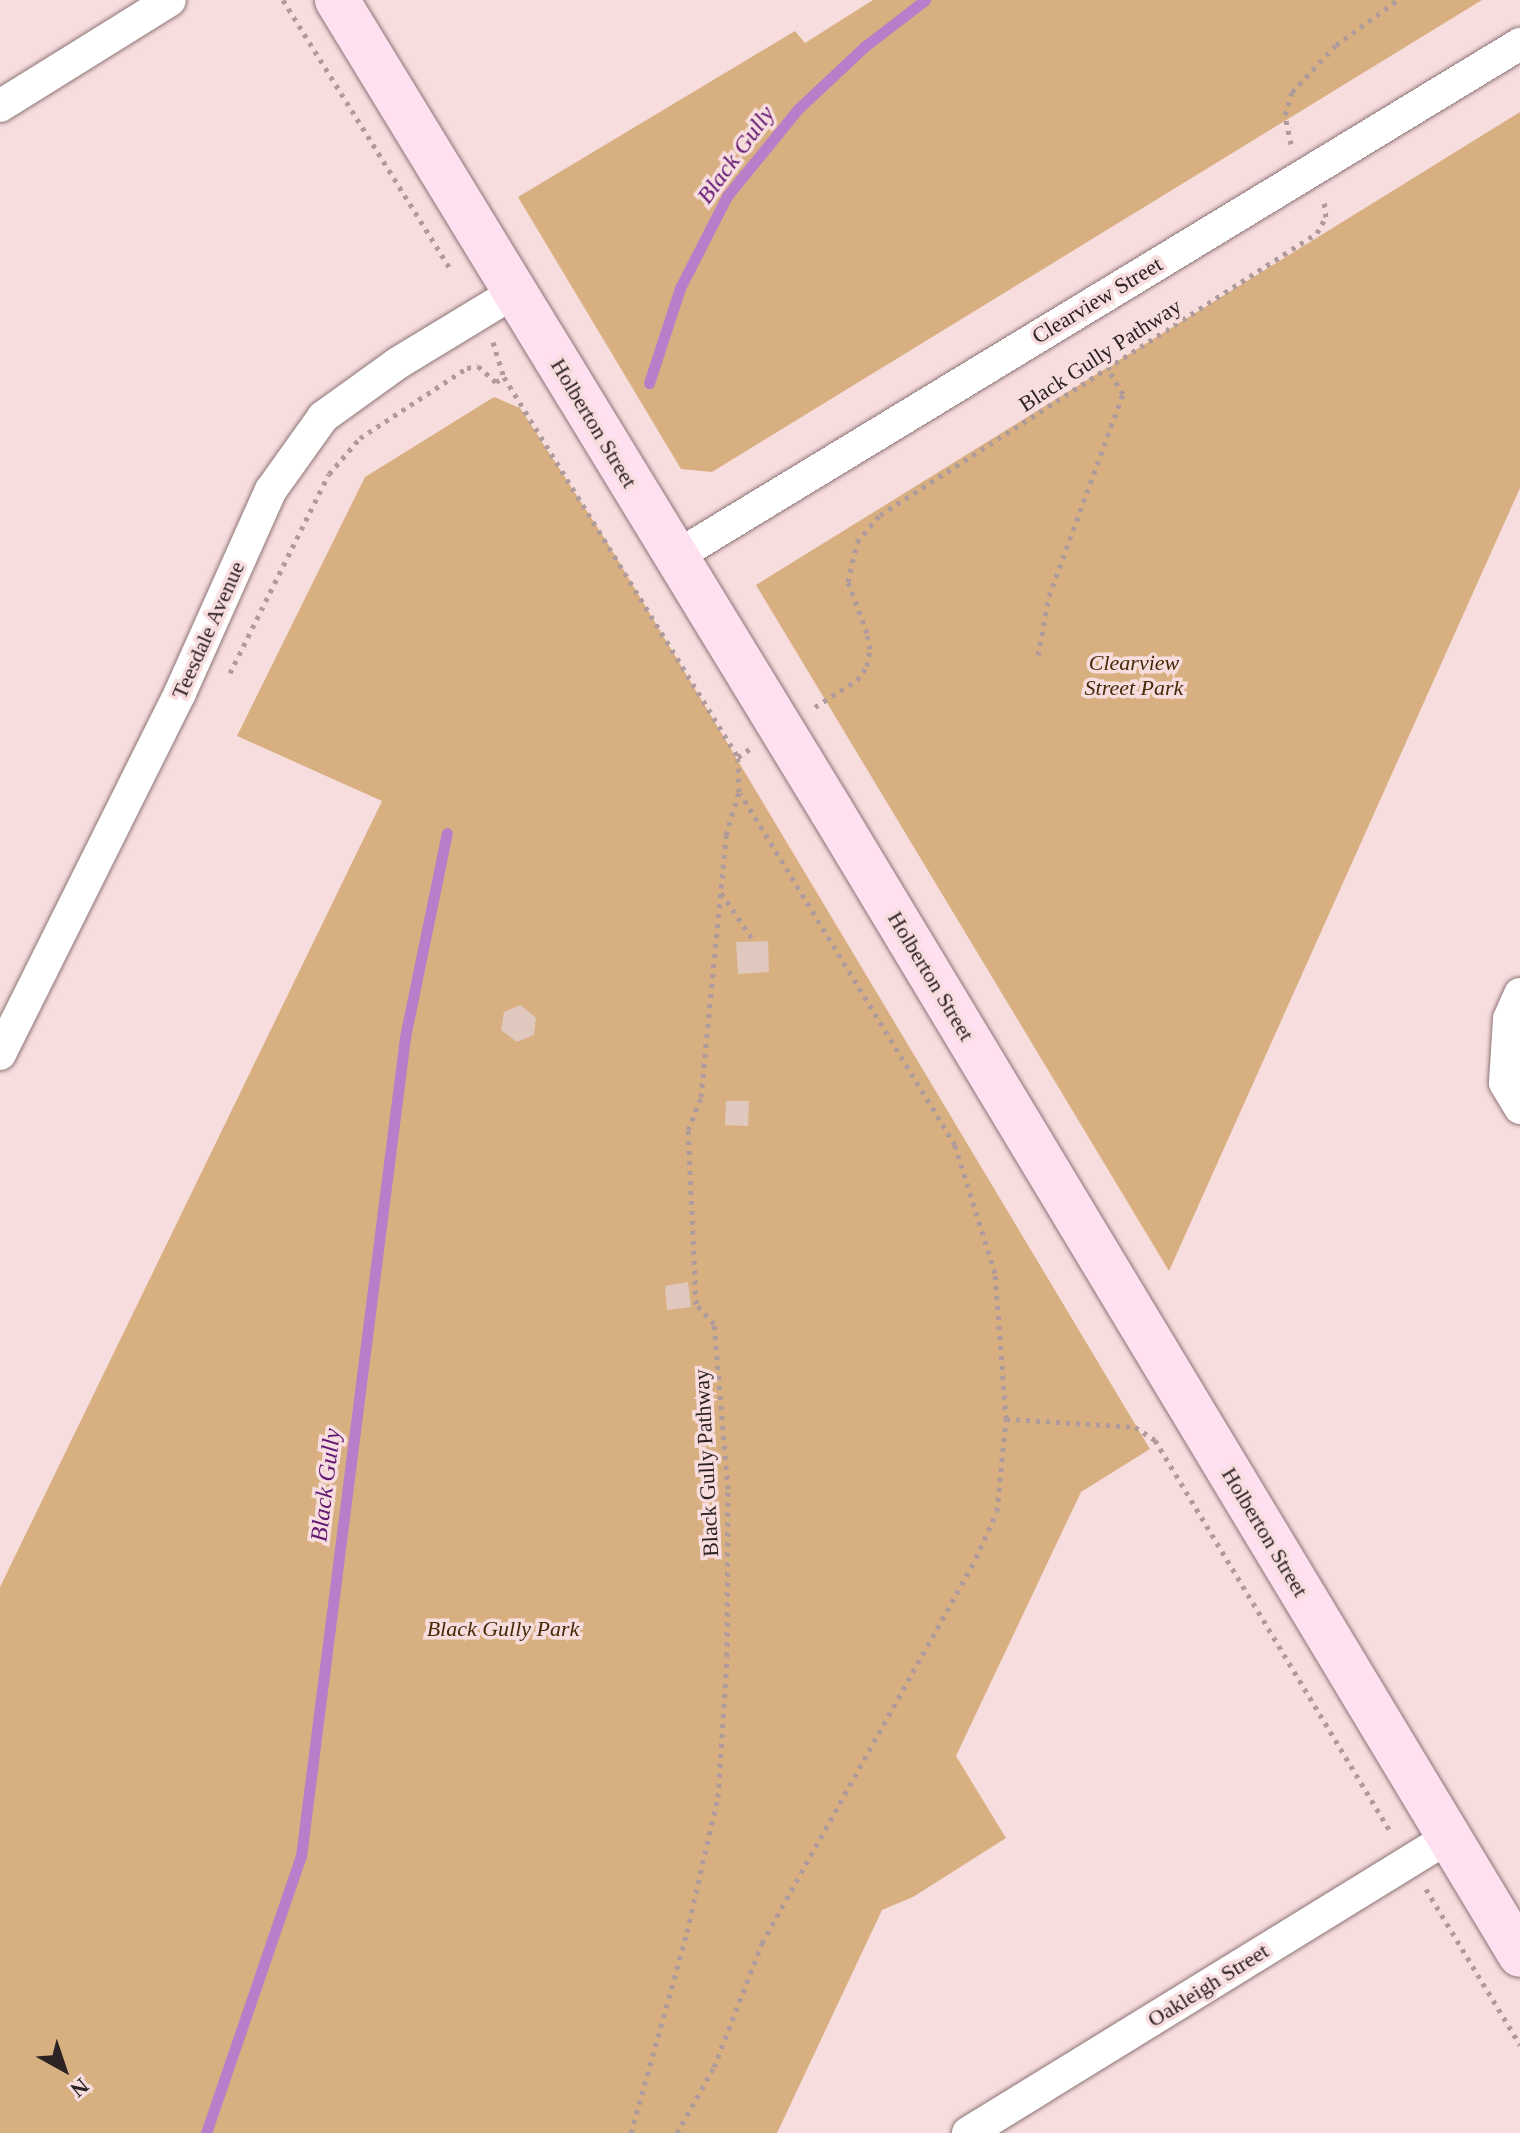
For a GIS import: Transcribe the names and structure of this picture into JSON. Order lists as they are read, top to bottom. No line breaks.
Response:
{"streets":{"main road":["Holberton Street"],"street":["Clearview Street","Teesdale Avenue","Oakleigh Street"],"path":["Black Gully Pathway"]},"crossings":[["Clearview Street","Black Gully Pathway"],["Clearview Street","Holberton Street"],["Black Gully Pathway","Holberton Street"],["Holberton Street","Teesdale Avenue"],["Holberton Street","Oakleigh Street"]],"water":["Black Gully"],"parks":["Clearview Street Park","Black Gully Park"],"north":"bottom right"}
